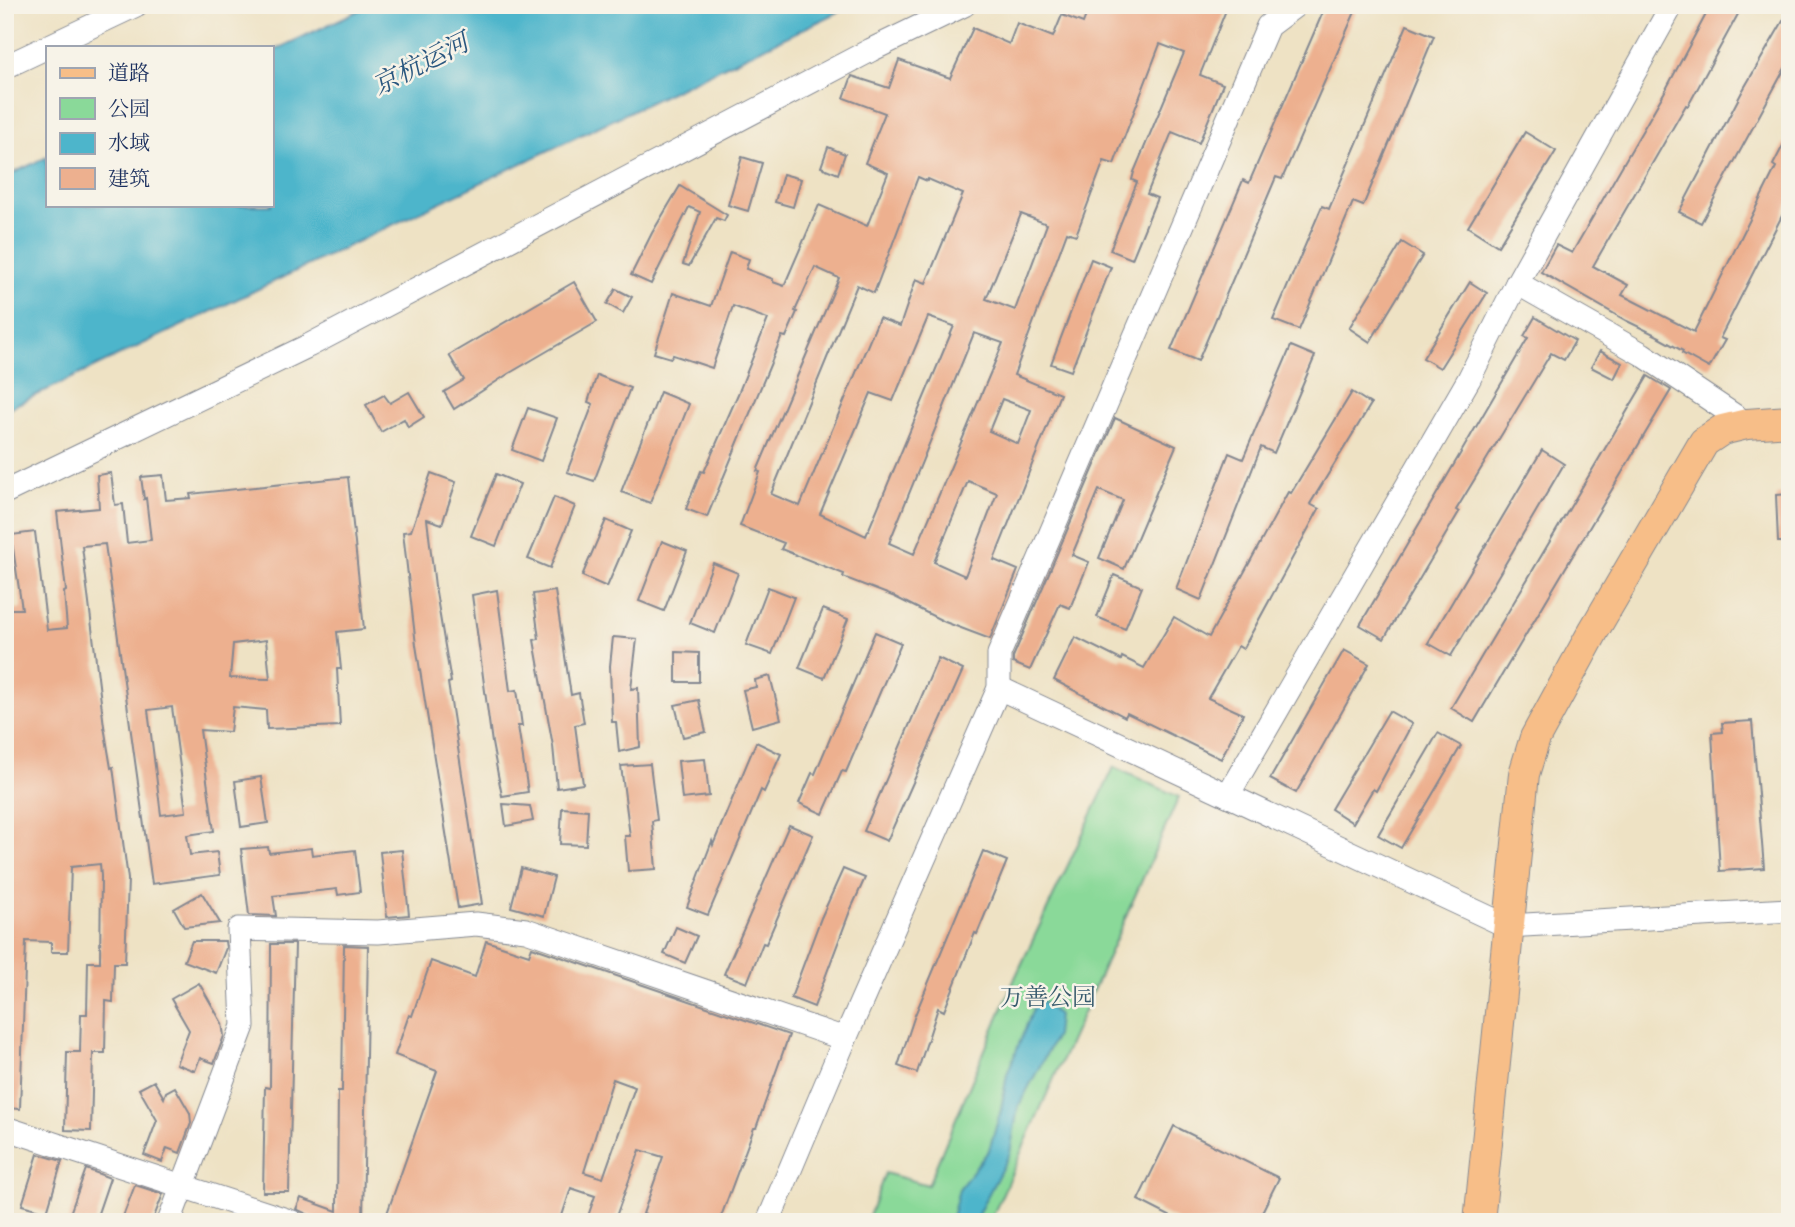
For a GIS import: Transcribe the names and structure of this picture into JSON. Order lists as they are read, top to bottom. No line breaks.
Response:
{"water":["京杭运河"],"parks":["万善公园"],"legend":["道路","公园","水域","建筑"]}
